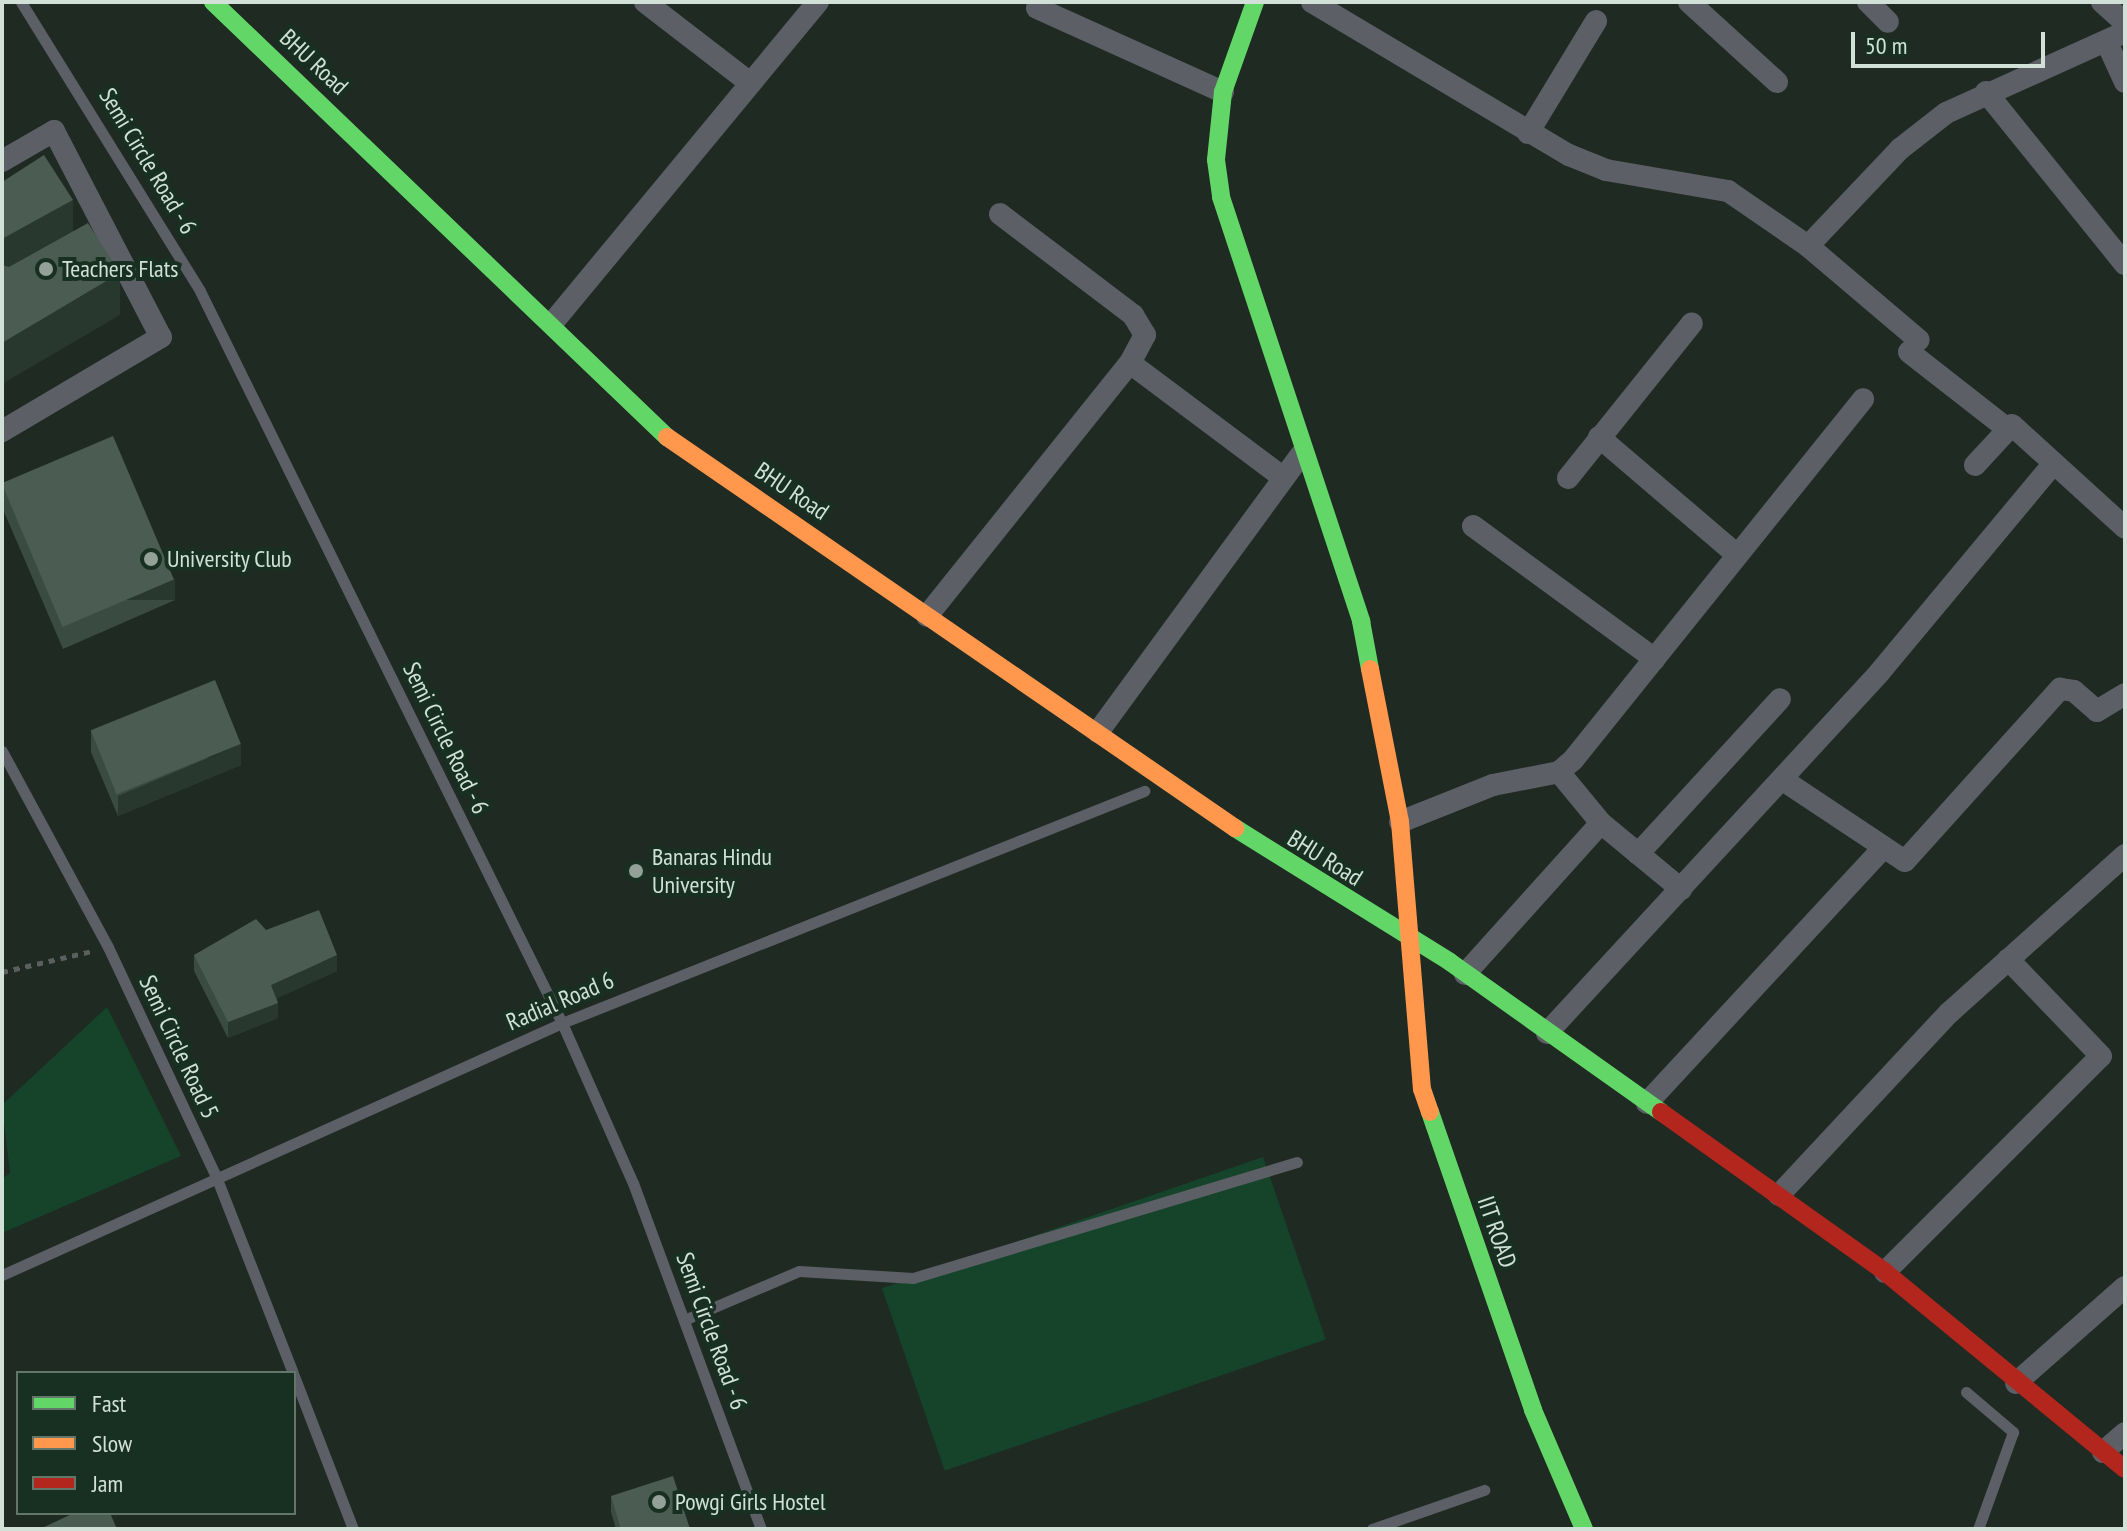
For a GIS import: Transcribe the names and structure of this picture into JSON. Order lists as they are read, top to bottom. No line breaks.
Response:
{"streets":{"street":["BHU Road","IIT ROAD"],"lane":["Semi Circle Road - 6","Radial Road 6","Semi Circle Road 5"]},"crossings":[["BHU Road","IIT ROAD"],["Semi Circle Road - 6","Radial Road 6"],["Radial Road 6","Semi Circle Road 5"]],"places":["Teachers Flats","University Club","Banaras Hindu University","Powgi Girls Hostel"],"legend":["Fast","Slow","Jam"],"scale_bar":"50 m"}
